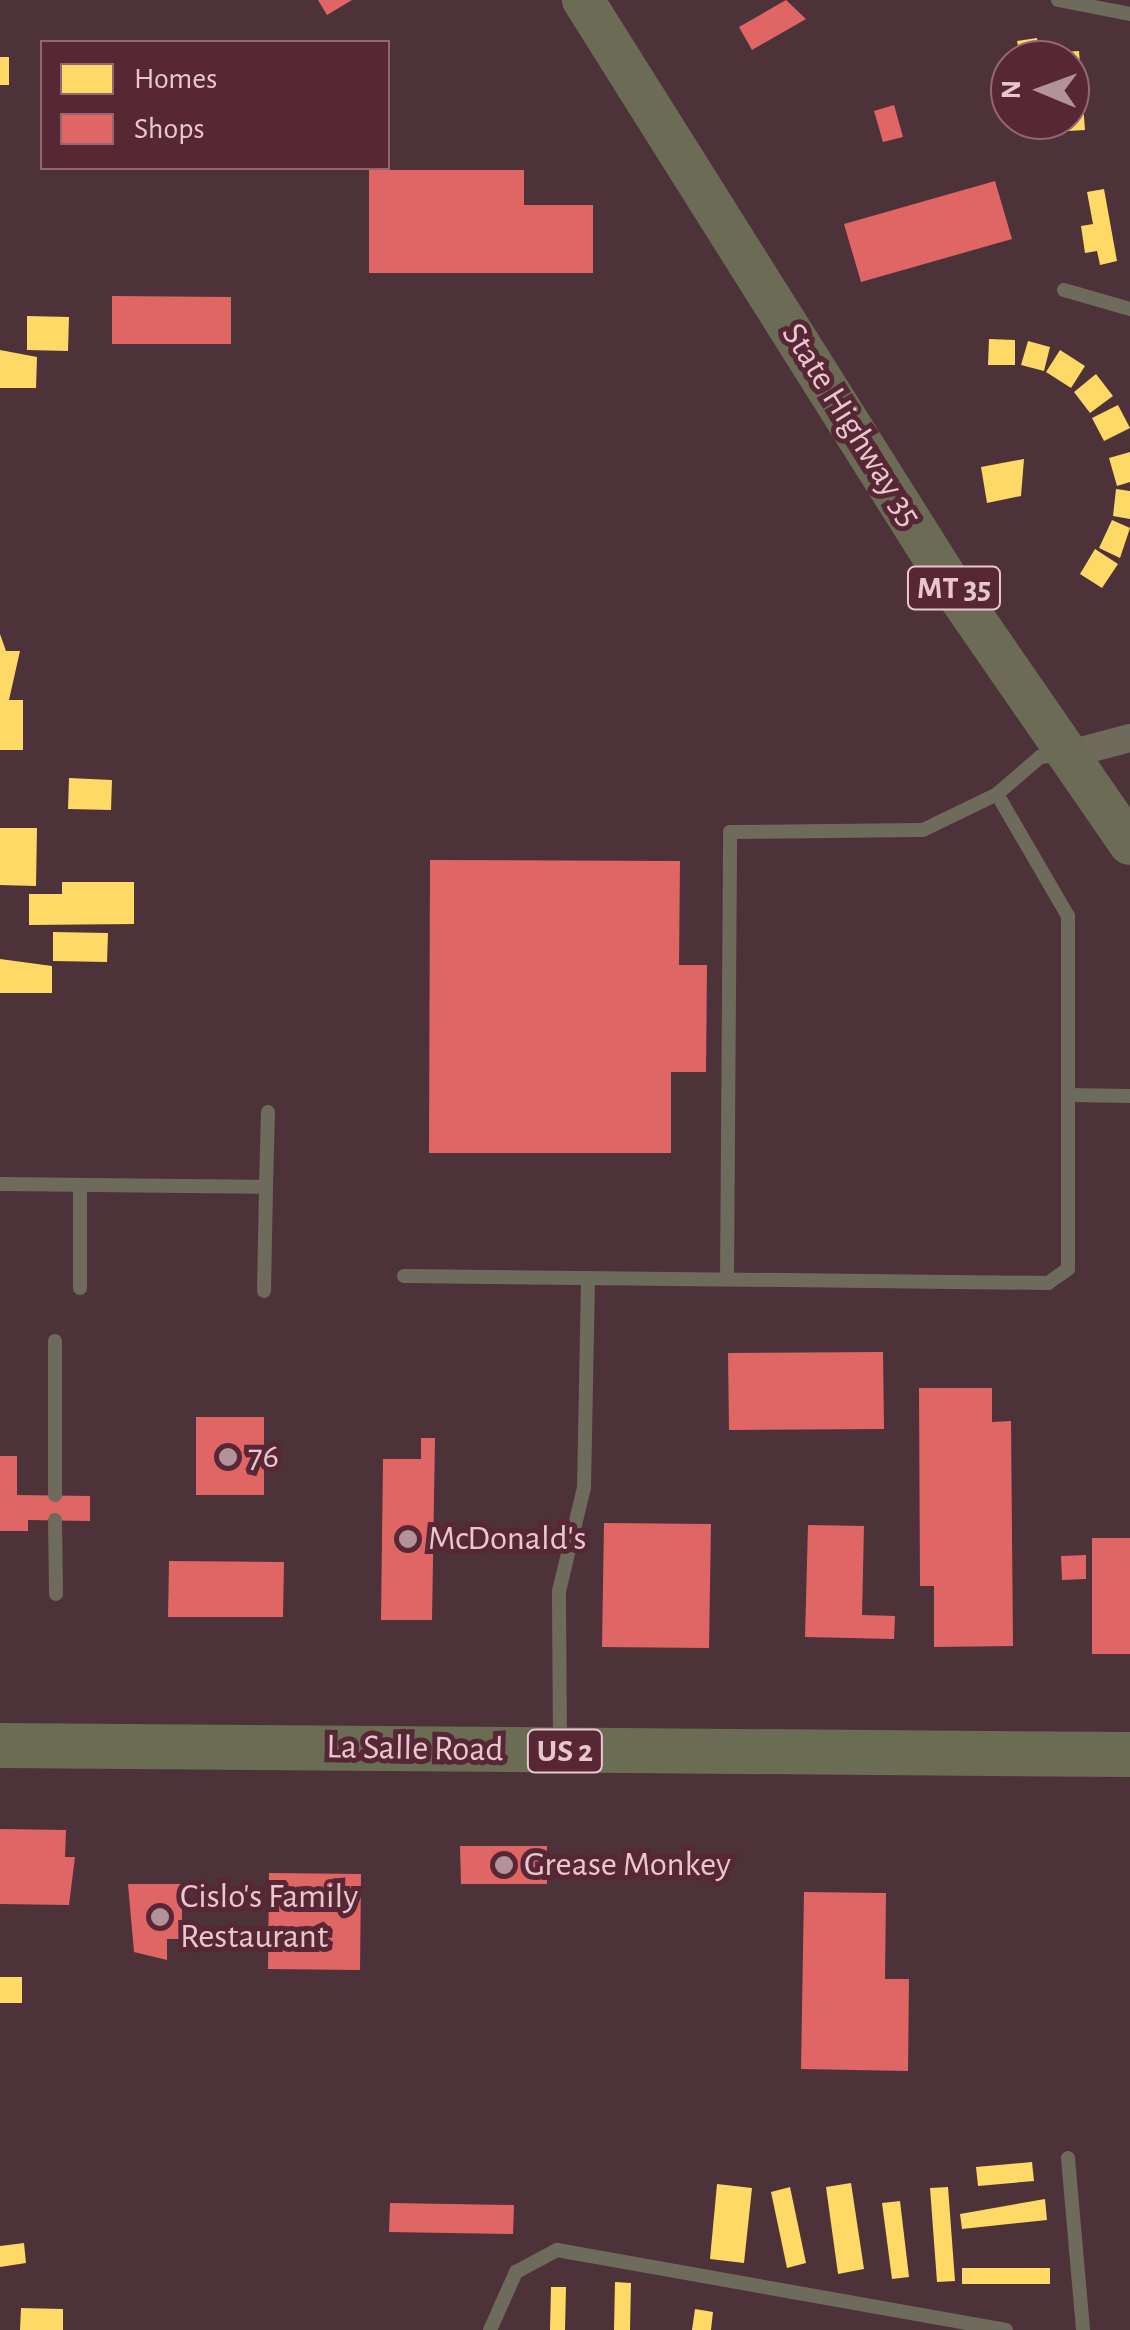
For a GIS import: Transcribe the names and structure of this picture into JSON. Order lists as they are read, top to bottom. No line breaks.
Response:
{"streets":{"highway":["La Salle Road","US 2"],"main road":["State Highway 35","MT 35"]},"places":["76","McDonald's","Grease Monkey","Cislo's Family Restaurant"],"legend":["Homes","Shops"],"north":"left"}
